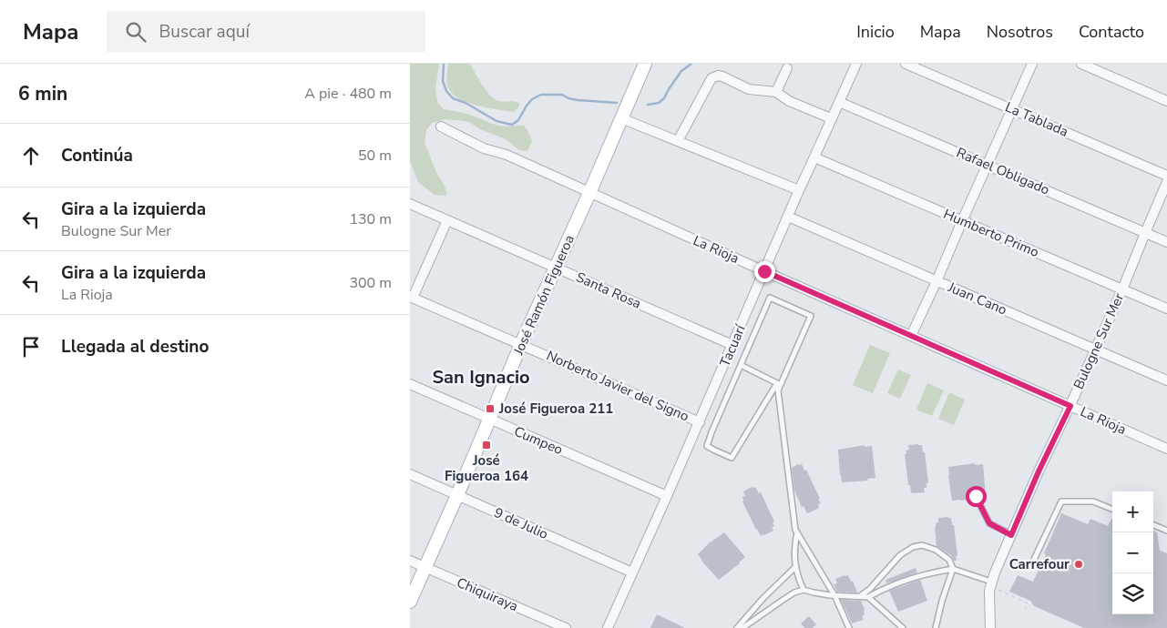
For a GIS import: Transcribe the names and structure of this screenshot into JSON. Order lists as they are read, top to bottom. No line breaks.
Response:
{"streets":{"main road":["José Ramón Figueroa"],"street":["La Tablada","Rafael Obligado","Humberto Primo","La Rioja","Santa Rosa","Juan Cano","Bulogne Sur Mer","Tacuarí","Norberto Javier del Signo","Cumpeo","9 de Julio","Chiquiraya"]},"crossings":[["Rafael Obligado","Bulogne Sur Mer"],["Rafael Obligado","Tacuarí"],["Humberto Primo","Bulogne Sur Mer"],["Humberto Primo","Tacuarí"],["La Rioja","José Ramón Figueroa"],["La Rioja","Bulogne Sur Mer"],["La Rioja","Tacuarí"],["Santa Rosa","José Ramón Figueroa"],["Santa Rosa","Tacuarí"],["José Ramón Figueroa","Norberto Javier del Signo"],["José Ramón Figueroa","Cumpeo"],["José Ramón Figueroa","9 de Julio"],["José Ramón Figueroa","Chiquiraya"],["Juan Cano","Bulogne Sur Mer"],["Juan Cano","Tacuarí"],["Tacuarí","Norberto Javier del Signo"],["Tacuarí","Cumpeo"],["Tacuarí","9 de Julio"]],"districts":["San Ignacio"],"places":{"transit":["José Figueroa 211","José Figueroa 164"],"other":["Carrefour"]},"page":{"header":"Mapa","search":"Buscar aquí","nav":["Inicio","Mapa","Nosotros","Contacto"],"heading":["6 min","A pie · 480 m"],"list":[["Continúa","50 m"],["Gira a la izquierda","Bulogne Sur Mer","130 m"],["Gira a la izquierda","La Rioja","300 m"],"Llegada al destino"],"map_buttons":["+","−"]}}
